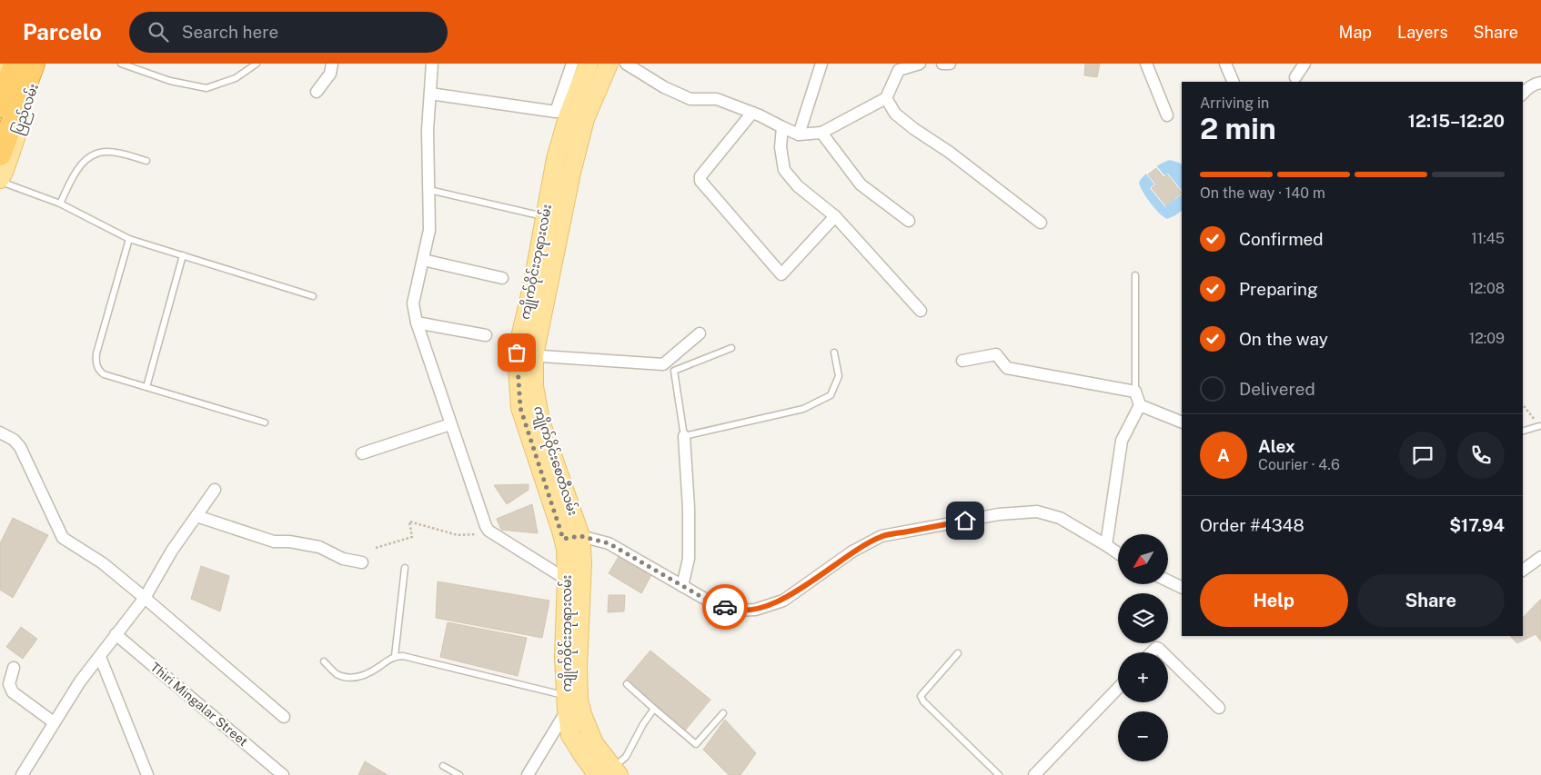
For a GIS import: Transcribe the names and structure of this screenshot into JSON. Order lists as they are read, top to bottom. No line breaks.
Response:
{"streets":{"highway":["ပြည်လမ်း"],"main road":["ကျိုက်ဝိုင်းဘုရားလမ်း","ကျိုက်ဝိုင်းစေတီလမ်း"],"street":["Thiri Mingalar Street"]},"crossings":[["ကျိုက်ဝိုင်းဘုရားလမ်း","ကျိုက်ဝိုင်းစေတီလမ်း"]],"north":"bottom left","page":{"header":"Parcelo","search":"Search here","nav":["Map","Layers","Share"],"heading":["2 min","Arriving in","12:15–12:20"],"panel":["Alex","Courier · 4.6","Order #4348","$17.94"],"bar":"On the way · 140 m","list":[["Confirmed","11:45"],["Preparing","12:08"],["On the way","12:09"],"Delivered"],"round":"A","map_buttons":["+","−"],"buttons":["Help","Share"]}}
